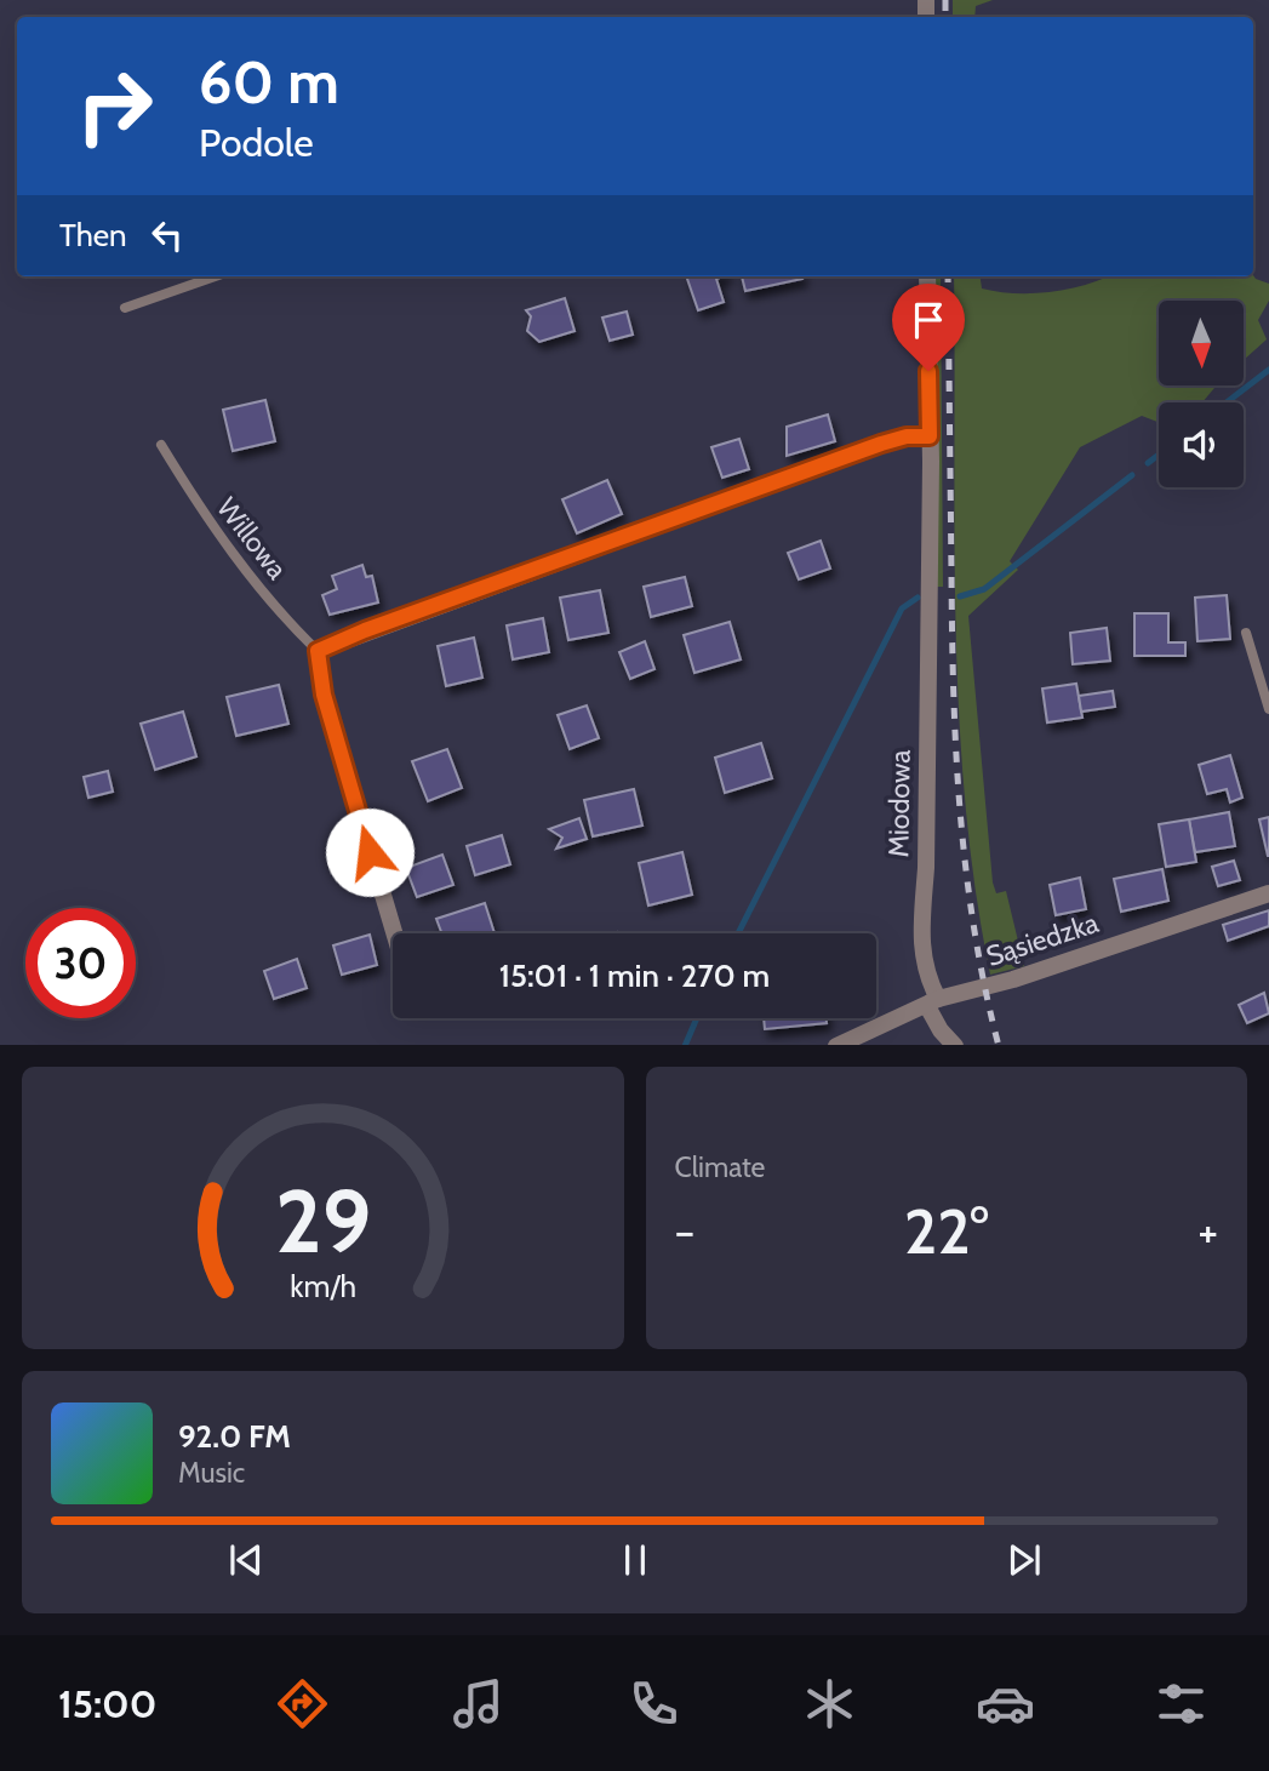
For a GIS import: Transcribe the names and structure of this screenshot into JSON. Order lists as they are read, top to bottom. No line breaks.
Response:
{"streets":{"street":["Miodowa","Sąsiedzka"],"lane":["Willowa"]},"crossings":[["Miodowa","Sąsiedzka"]],"north":"bottom","page":{"turn":["60 m","Podole"],"then":"Then","limit":"30","trip":"15:01 · 1 min · 270 m","tile":"Climate","heat":["−","22°","+"],"song":["92.0 FM","Music"],"tabs":"15:00","gauge":["29","km/h"]}}
